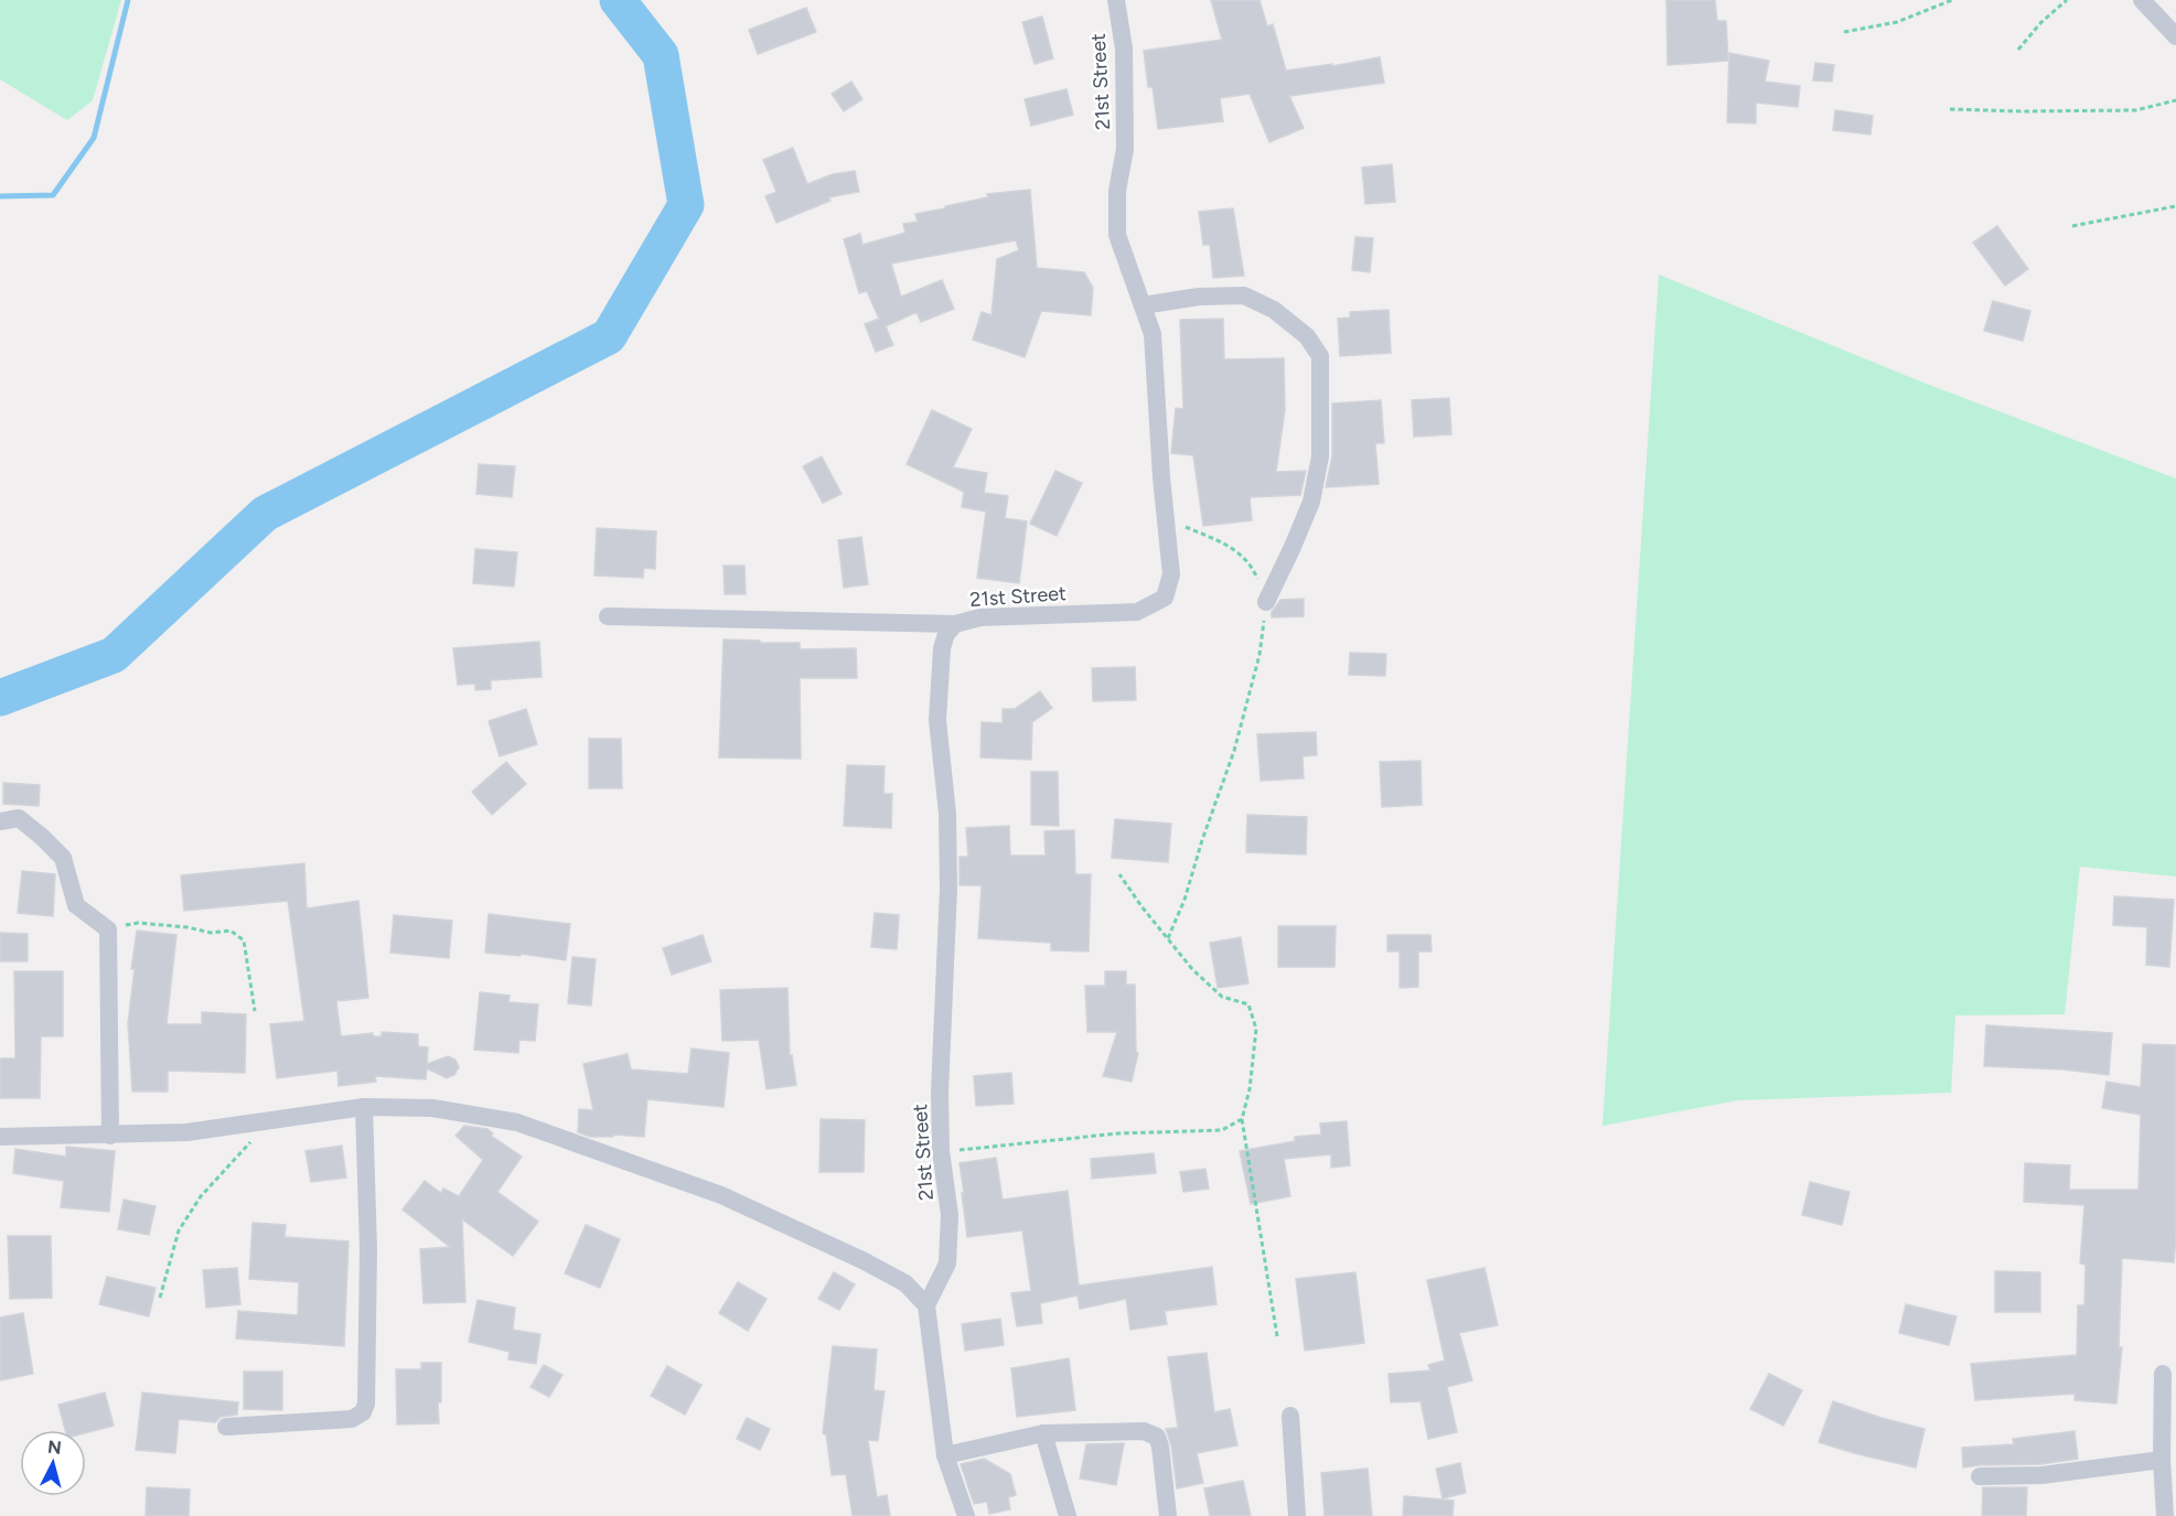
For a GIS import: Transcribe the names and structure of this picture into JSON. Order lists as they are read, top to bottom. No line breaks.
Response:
{"streets":{"street":["21st Street"]},"north":"top"}
